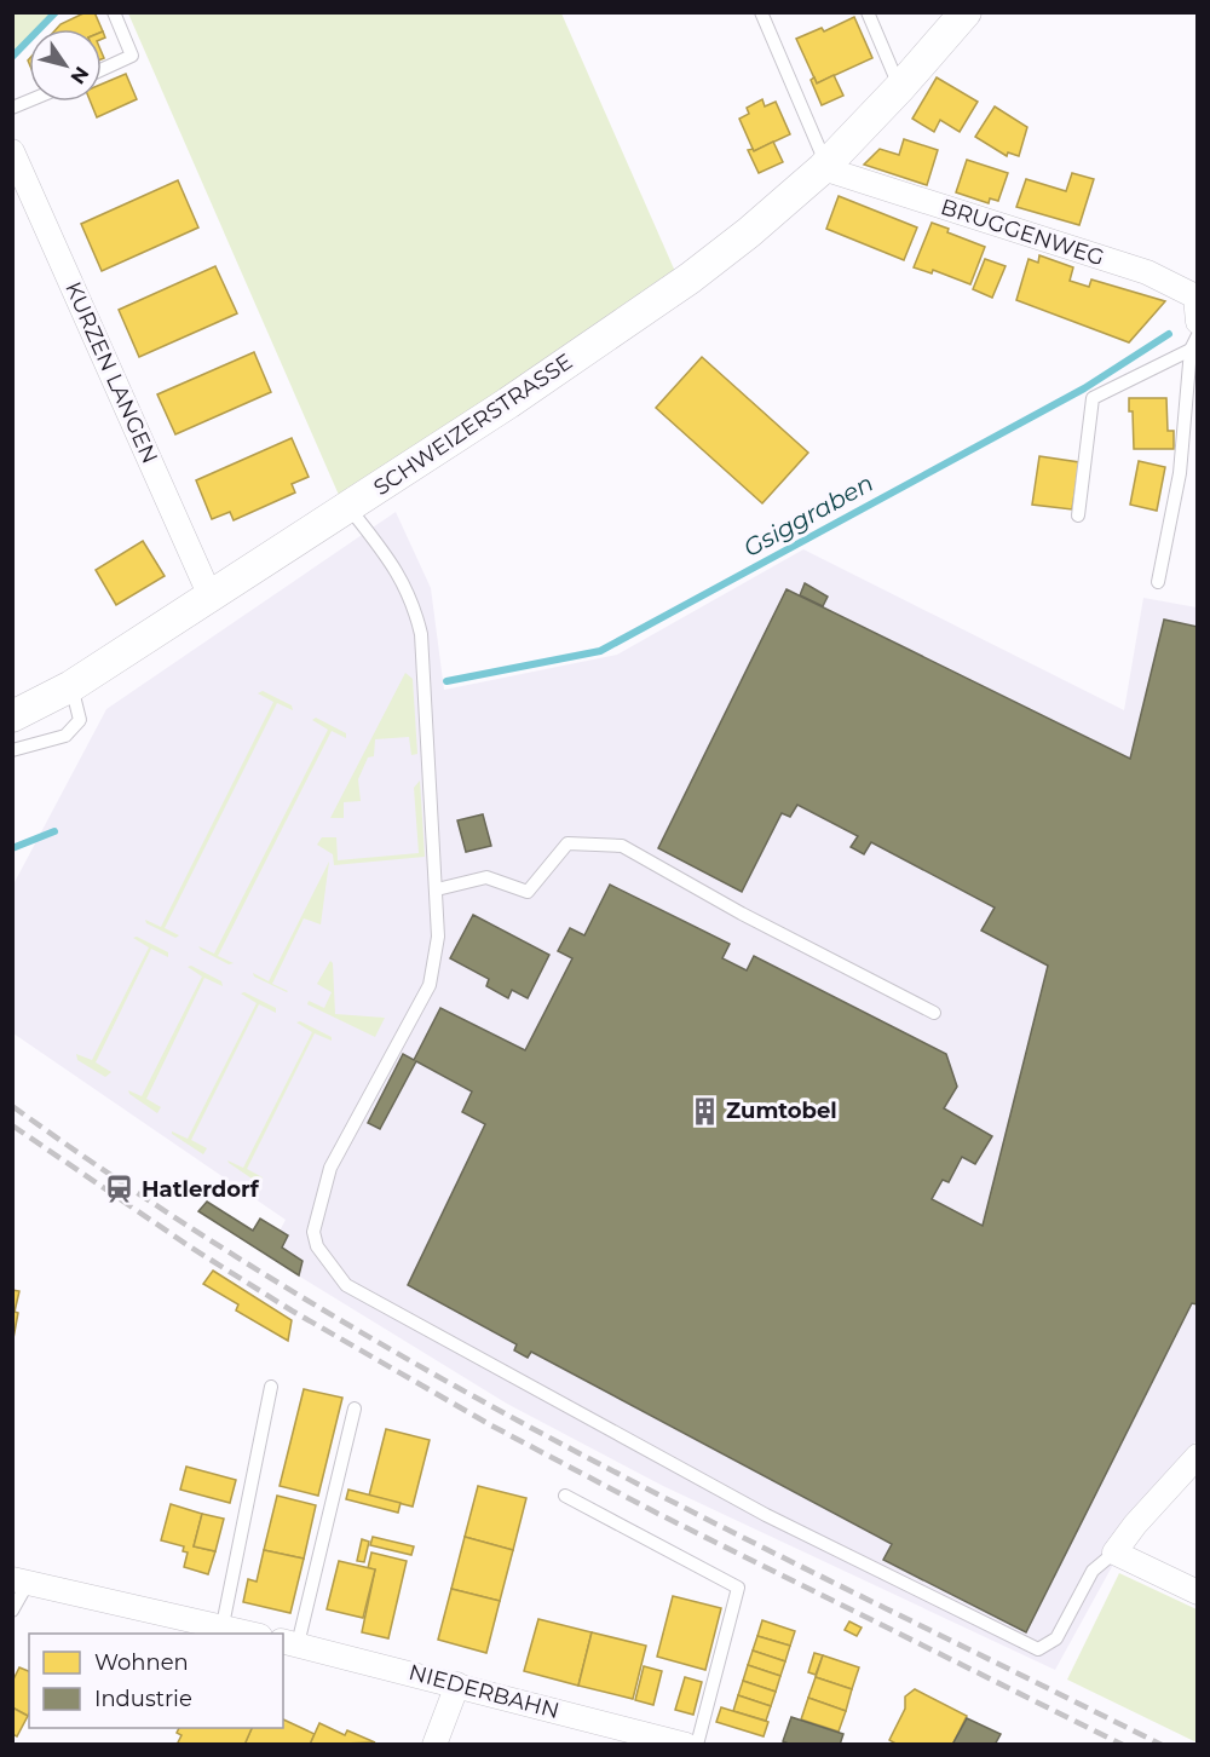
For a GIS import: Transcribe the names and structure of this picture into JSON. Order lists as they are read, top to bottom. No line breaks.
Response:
{"streets":{"street":["BRUGGENWEG","KURZEN LANGEN","SCHWEIZERSTRASSE","NIEDERBAHN"]},"crossings":[["BRUGGENWEG","SCHWEIZERSTRASSE"],["KURZEN LANGEN","SCHWEIZERSTRASSE"]],"water":["Gsiggraben"],"places":{"building":["Zumtobel"],"station":["Hatlerdorf"]},"legend":["Wohnen","Industrie"],"north":"bottom right"}
